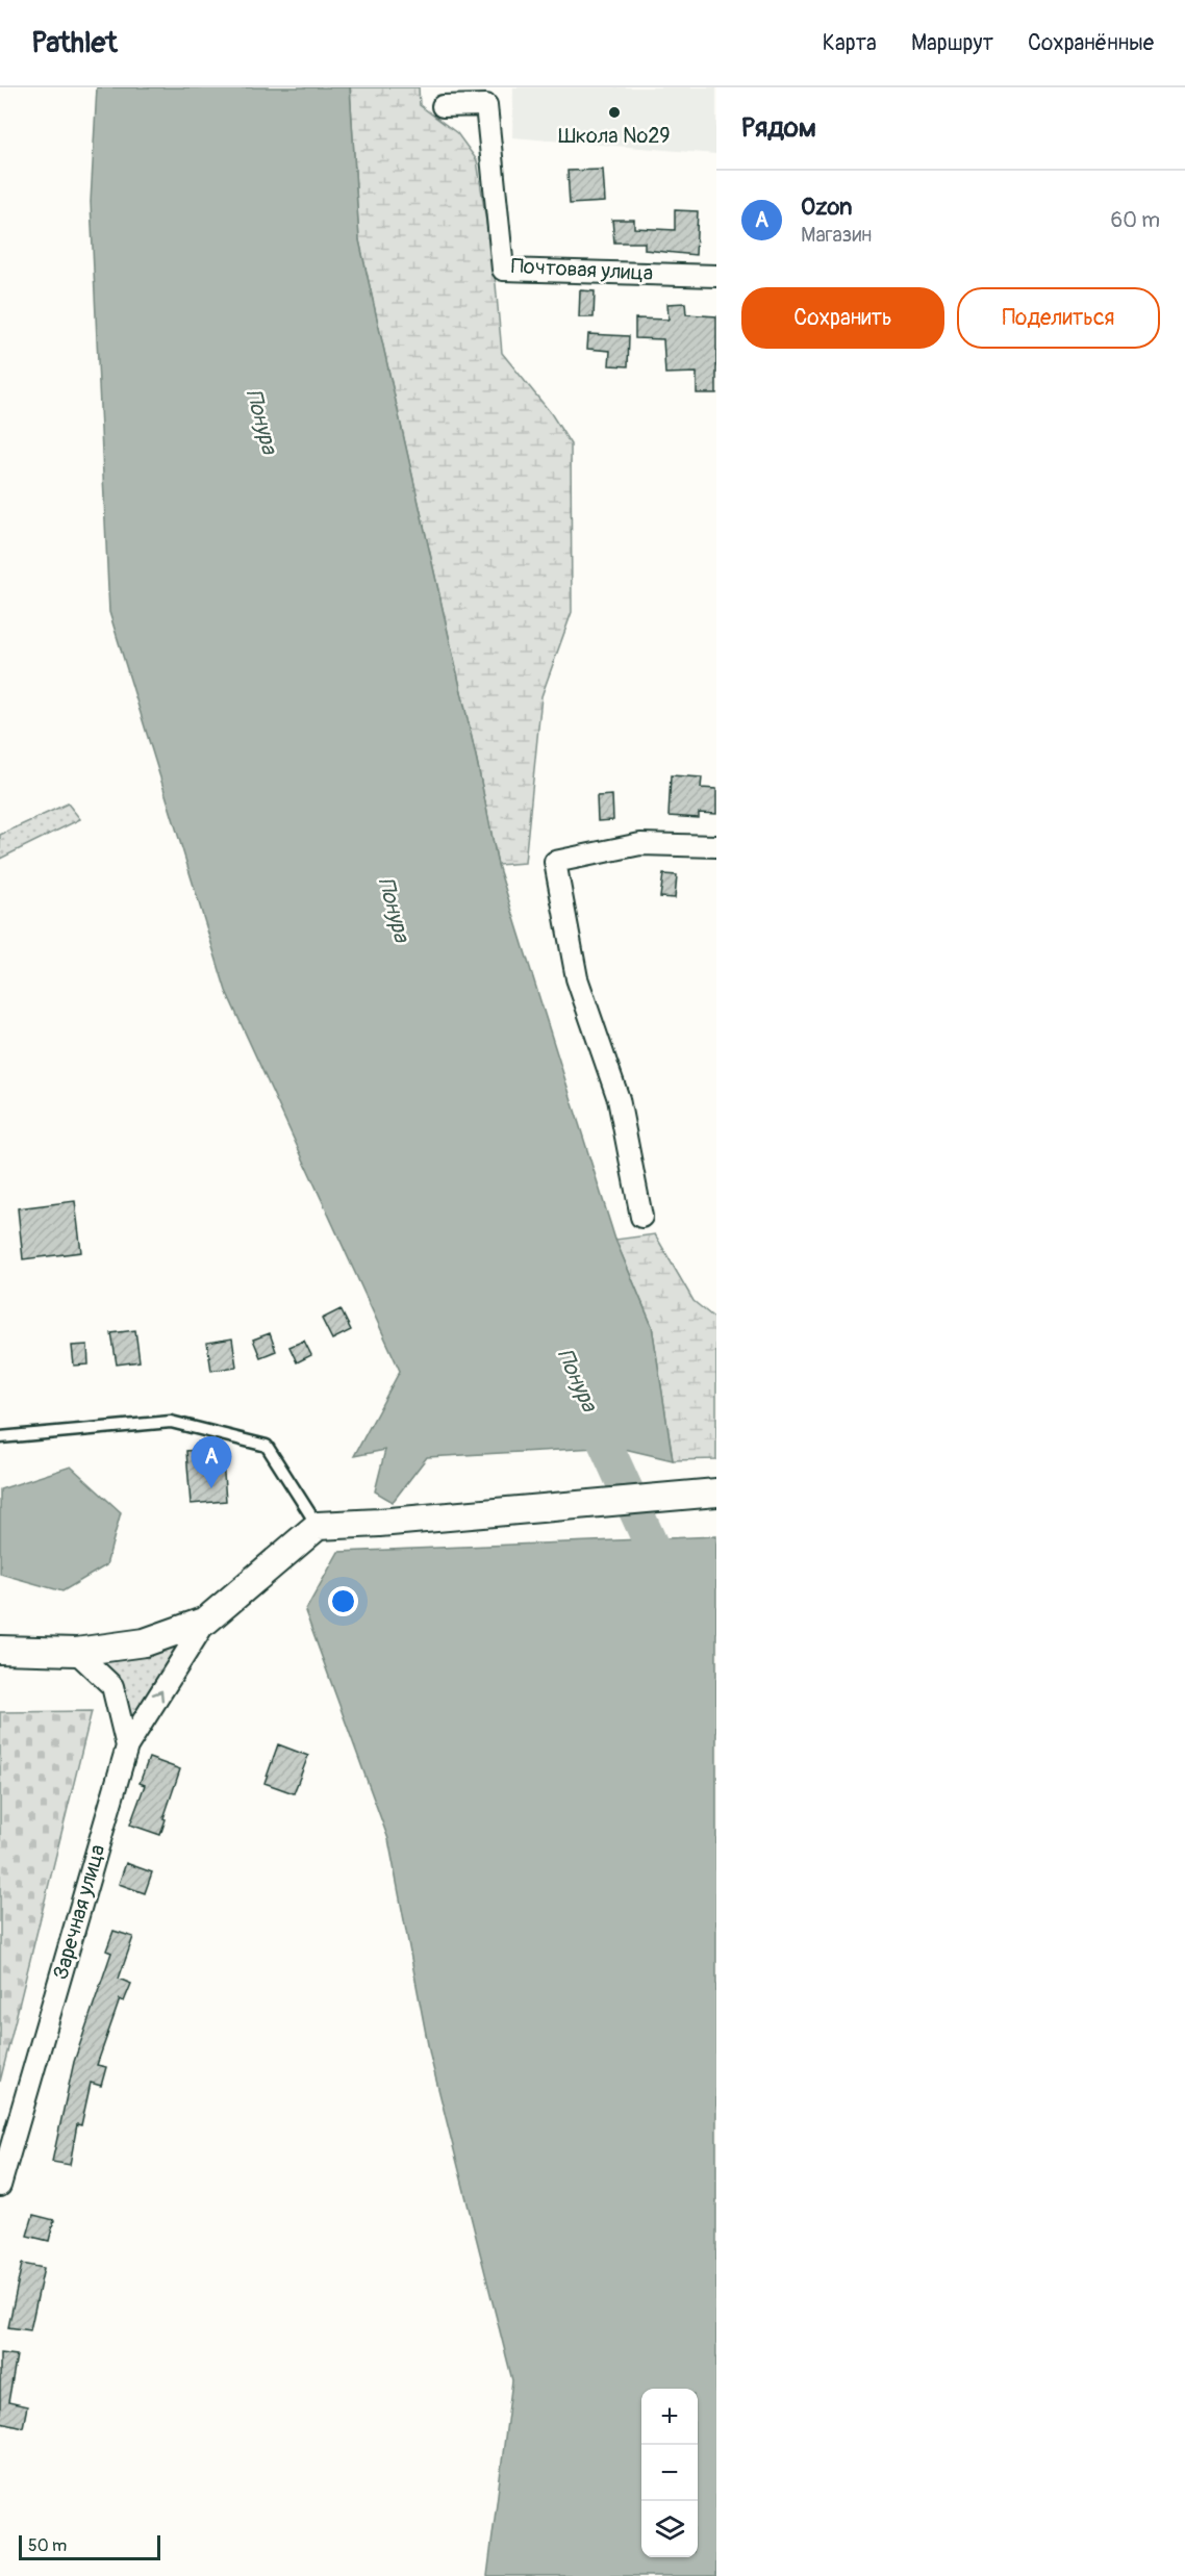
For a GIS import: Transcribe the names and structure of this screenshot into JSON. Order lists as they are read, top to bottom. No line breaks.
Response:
{"streets":{"street":["Почтовая улица","Заречная улица"]},"water":["Понура"],"places":["Школа №29"],"scale_bar":"50 m","page":{"header":"Pathlet","nav":["Карта","Маршрут","Сохранённые"],"heading":"Рядом","list":[{"mark":"A","name":"Ozon","note":"Магазин","value":"60 m"}],"buttons":["Сохранить","Поделиться"],"pins":"A","map_buttons":["+","−"],"scale":"50 m"}}
